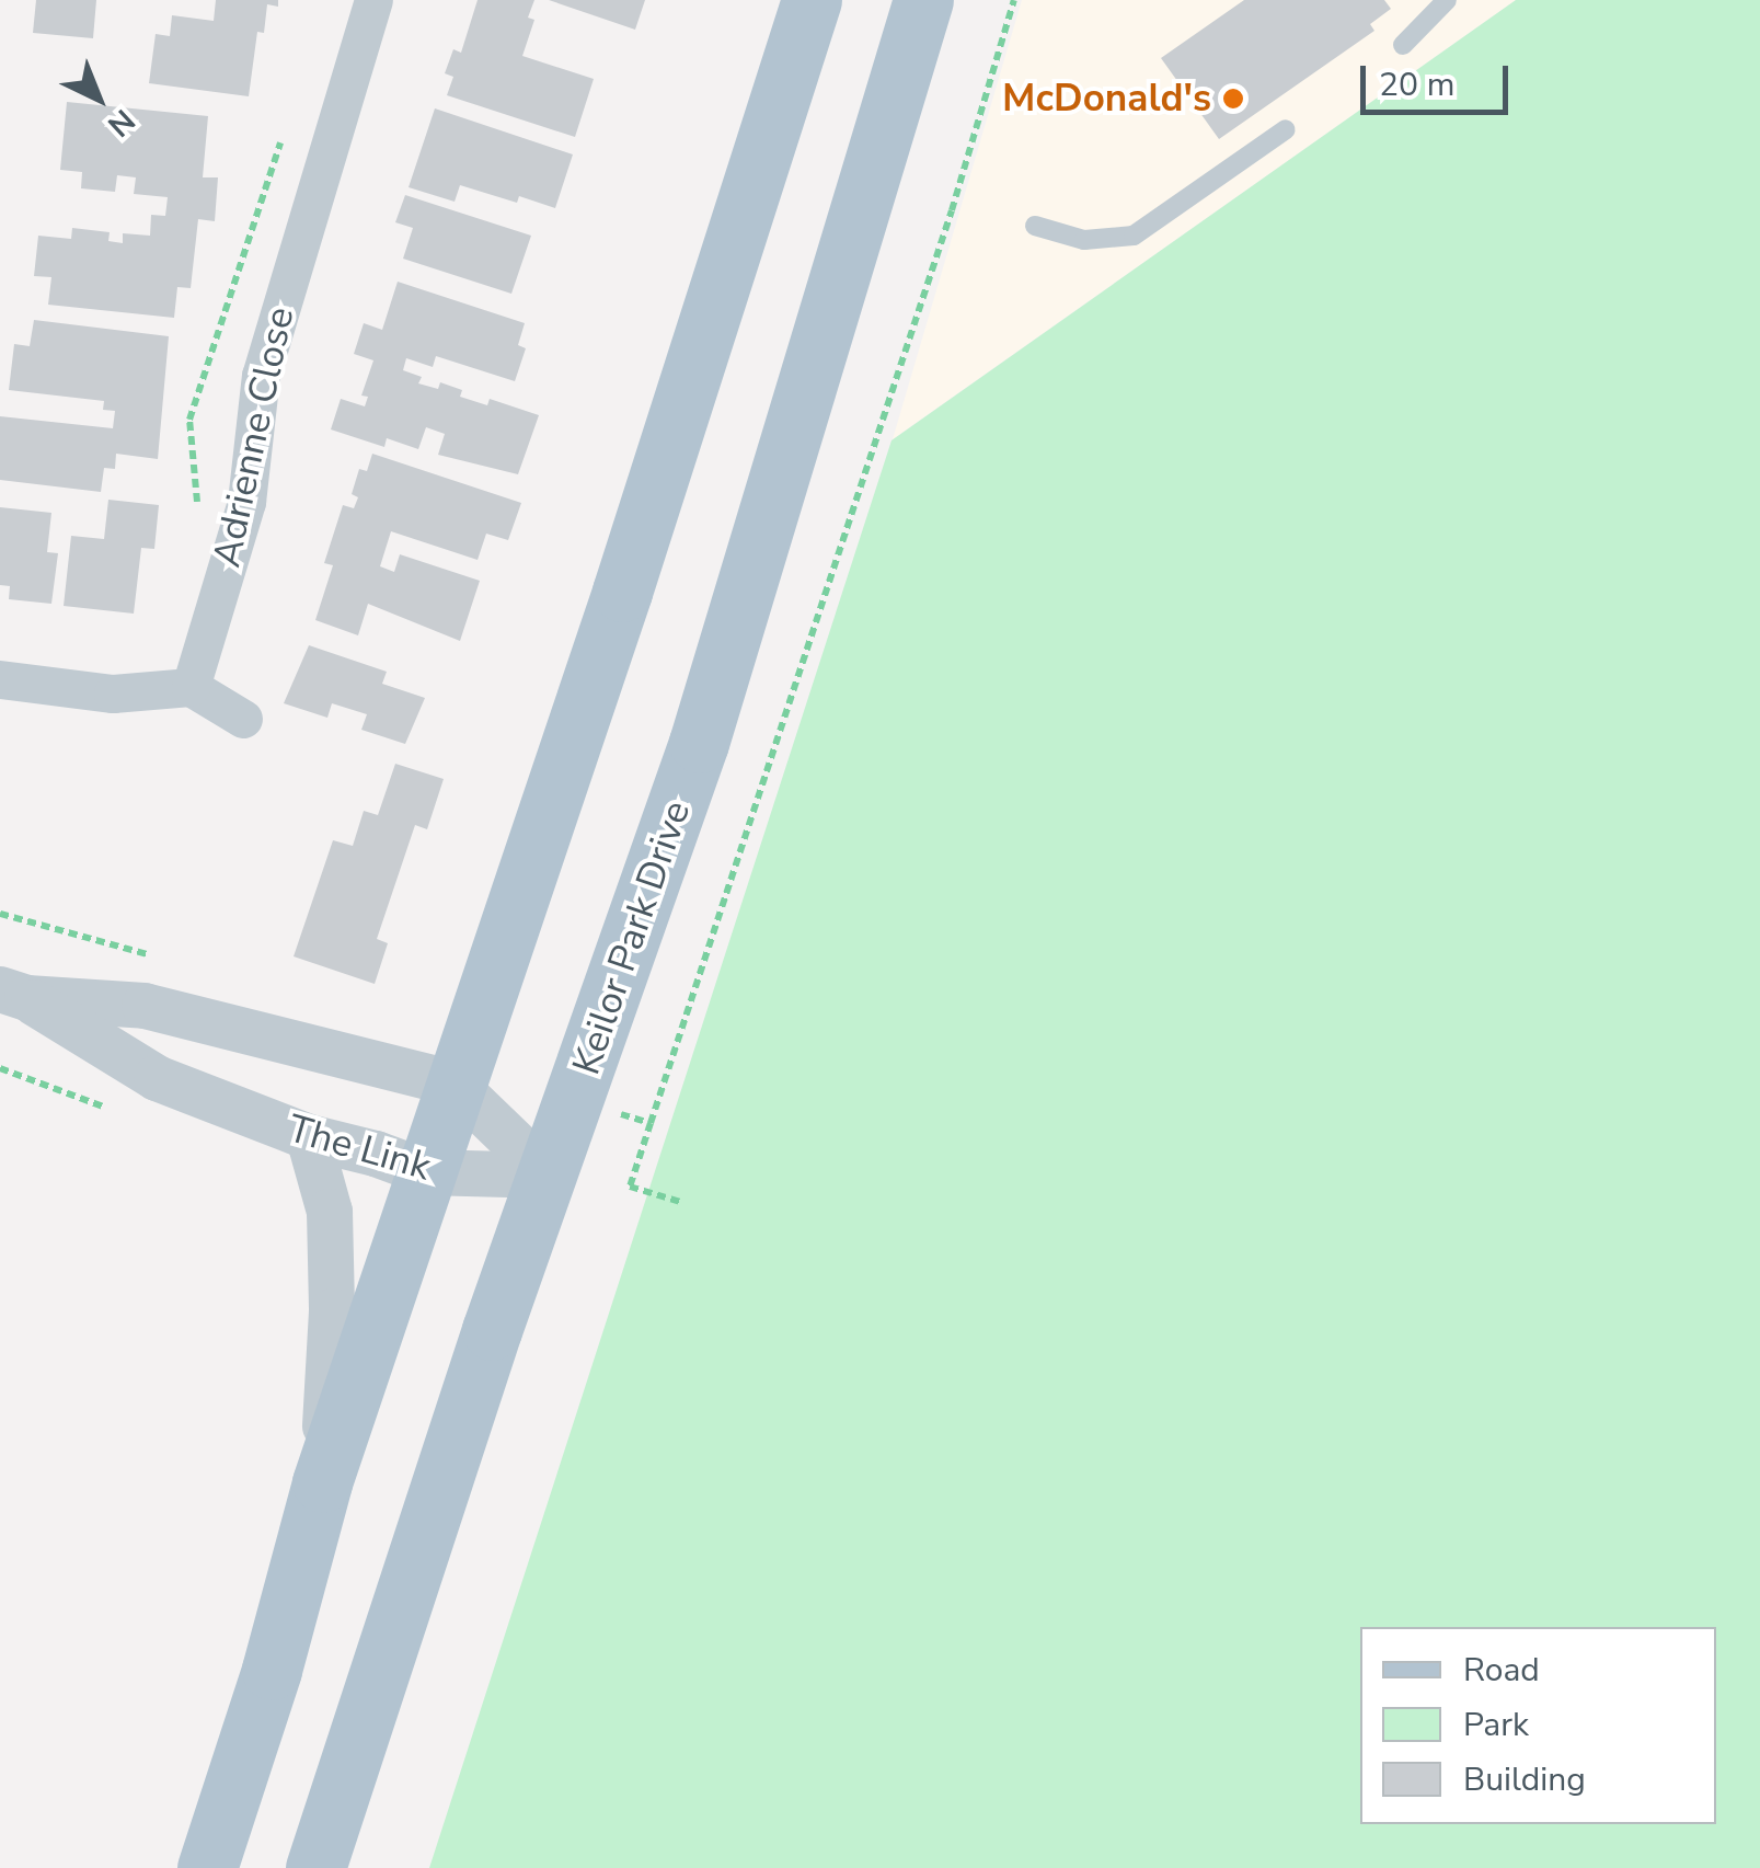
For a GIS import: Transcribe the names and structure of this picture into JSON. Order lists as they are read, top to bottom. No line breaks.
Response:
{"streets":{"main road":["Keilor Park Drive"],"street":["Adrienne Close","The Link"]},"crossings":[["Keilor Park Drive","The Link"]],"places":["McDonald's"],"legend":["Road","Park","Building"],"scale_bar":"20 m","north":"bottom right"}
